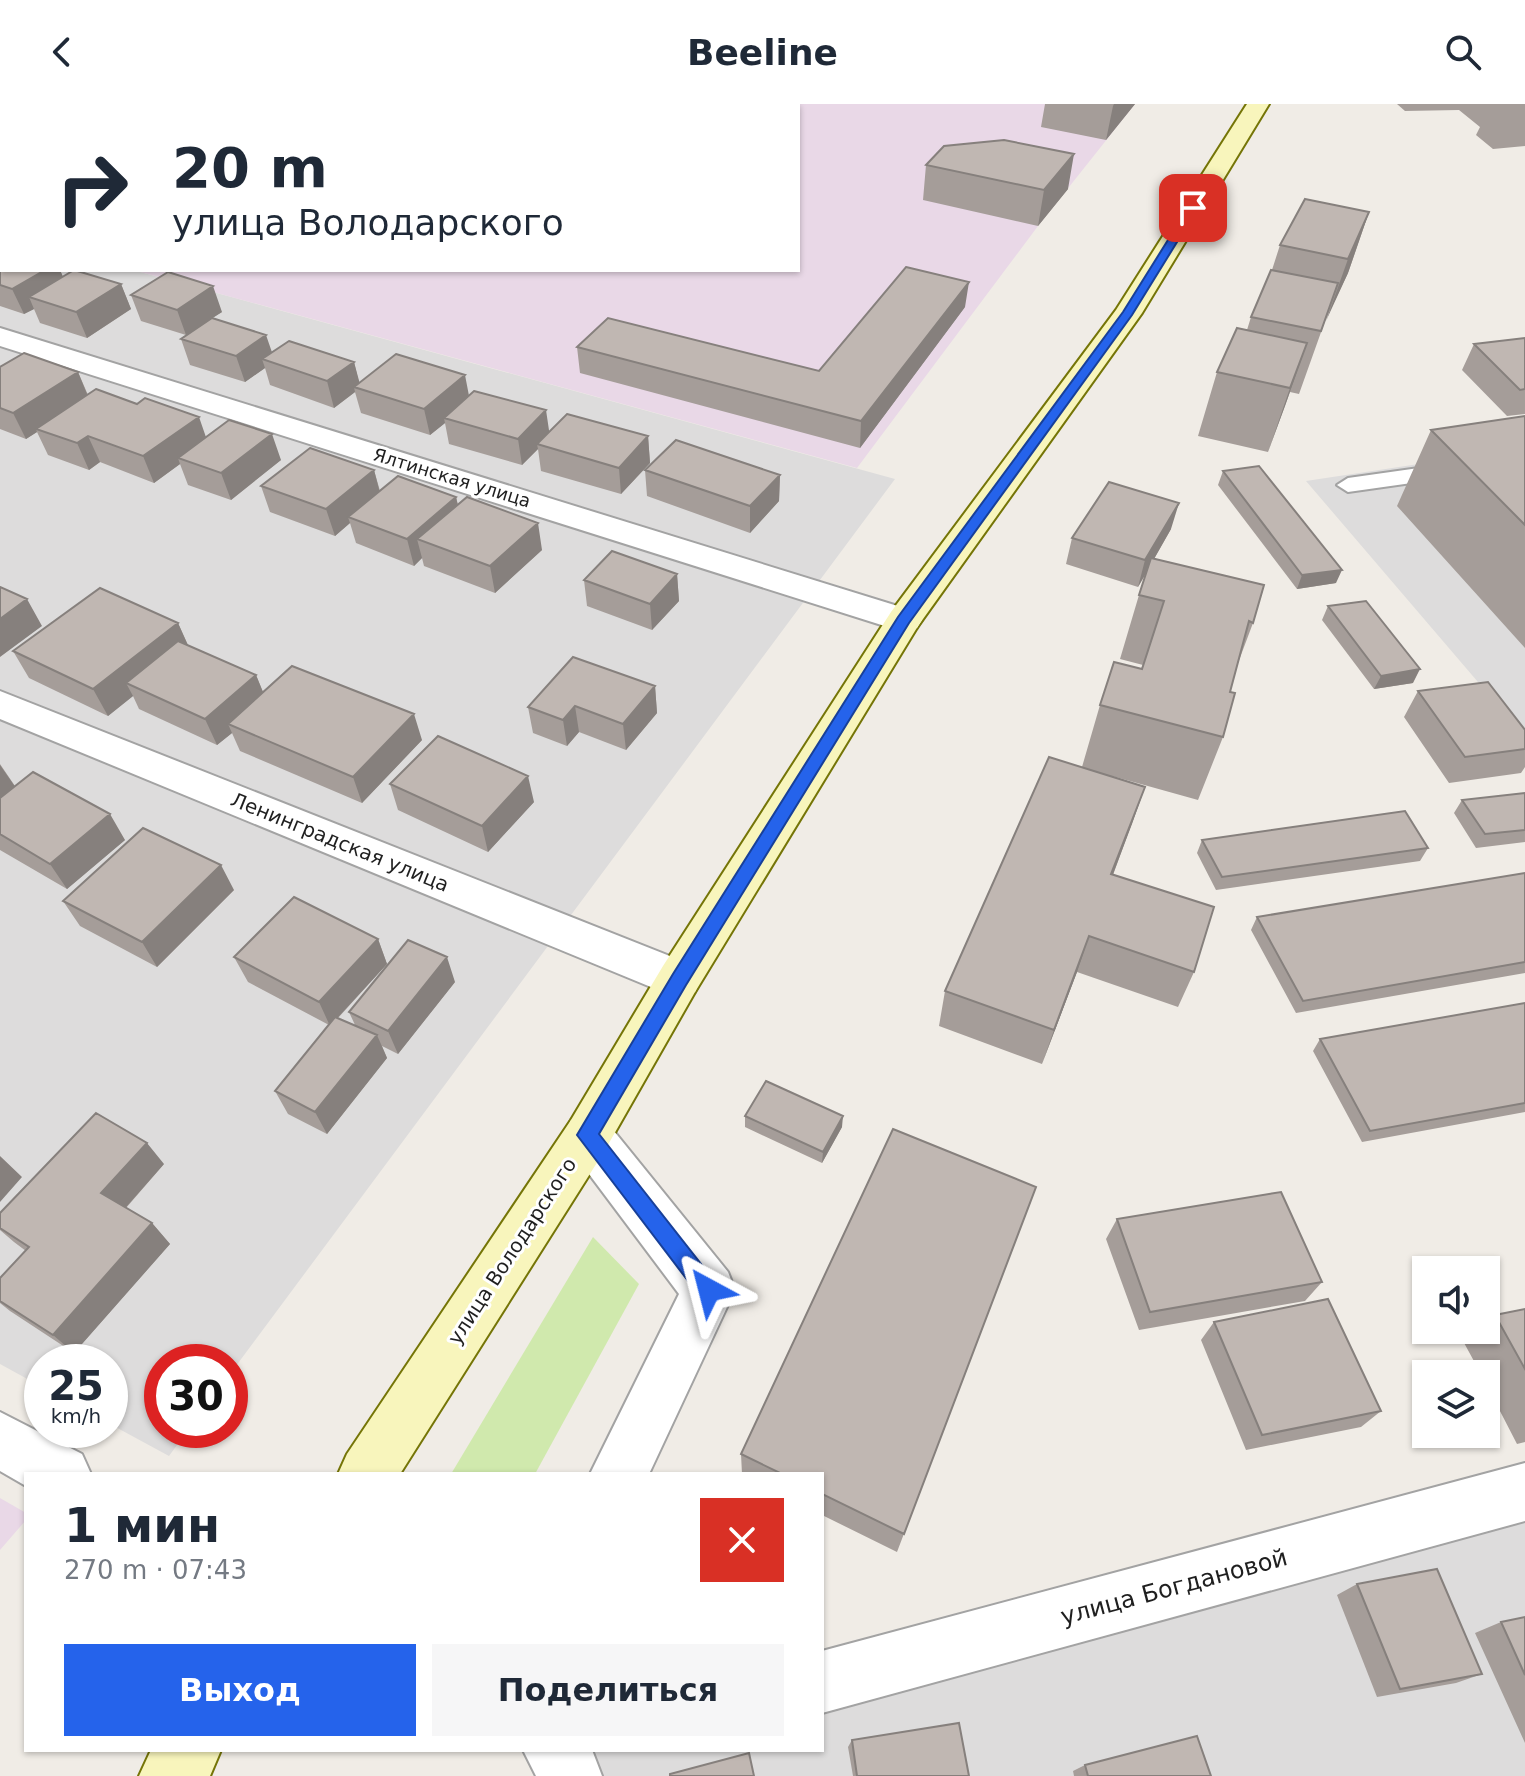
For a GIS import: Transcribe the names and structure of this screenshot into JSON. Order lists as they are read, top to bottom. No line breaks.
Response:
{"streets":{"main road":["улица Володарского"],"street":["Ялтинская улица","Ленинградская улица","улица Богдановой"]},"crossings":[["Ялтинская улица","улица Володарского"],["Ленинградская улица","улица Володарского"]],"page":{"header":"Beeline","turn":["20 m","улица Володарского"],"speed":"25 km/h","limit":"30","heading":["1 мин","270 m · 07:43"],"buttons":["Выход","Поделиться"]}}
